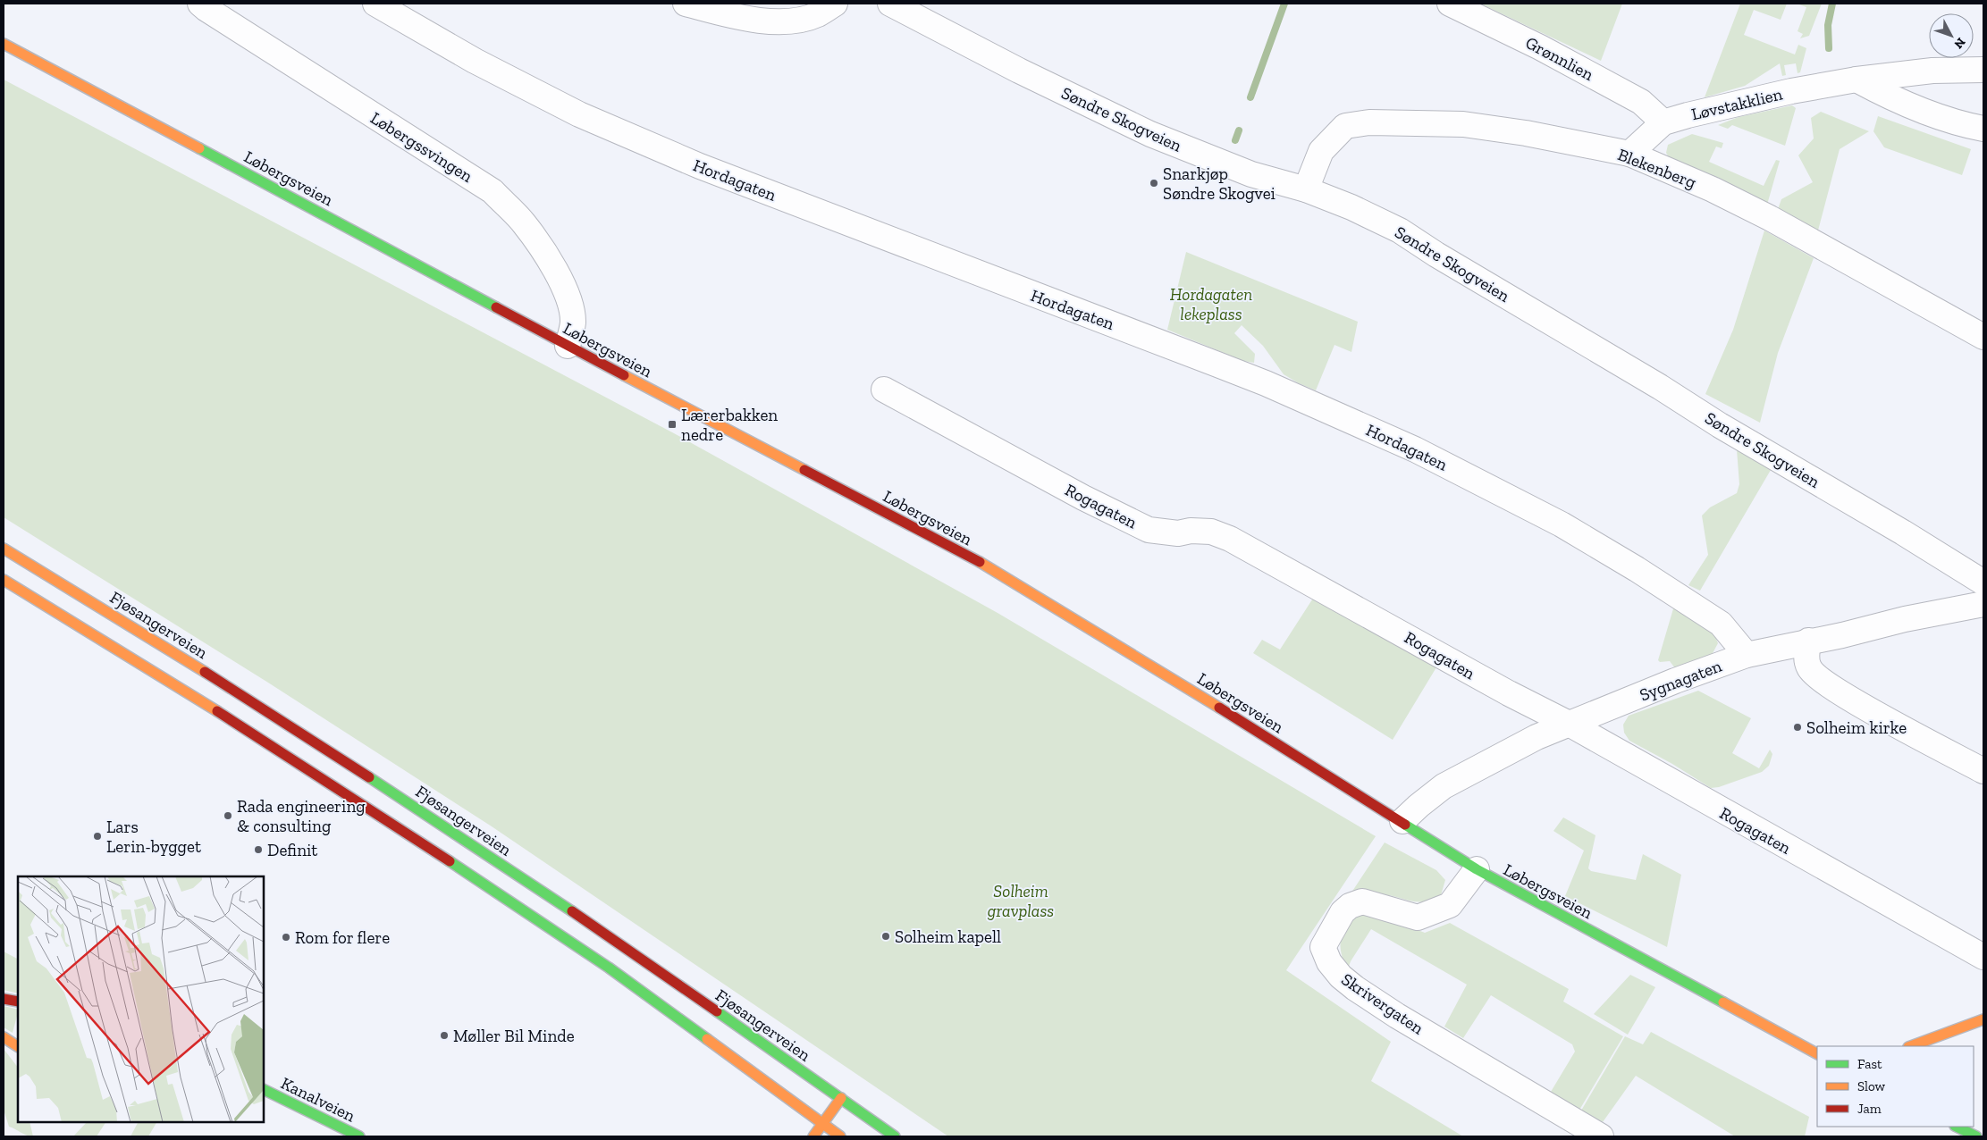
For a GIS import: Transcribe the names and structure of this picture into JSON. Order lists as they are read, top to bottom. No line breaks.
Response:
{"streets":{"main road":["Løbergsveien","Fjøsangerveien","Kanalveien"],"street":["Grønnlien","Løvstakklien","Søndre Skogveien","Løbergssvingen","Blekenberg","Hordagaten","Rogagaten","Sygnagaten","Skrivergaten"]},"crossings":[["Grønnlien","Løvstakklien"],["Løvstakklien","Blekenberg"],["Søndre Skogveien","Blekenberg"],["Løbergssvingen","Løbergsveien"],["Løbergsveien","Sygnagaten"],["Løbergsveien","Skrivergaten"],["Hordagaten","Sygnagaten"],["Rogagaten","Sygnagaten"]],"parks":["Hordagaten lekeplass","Solheim gravplass"],"places":{"other":["Snarkjøp Søndre Skogvei","Solheim kirke","Rada engineering & consulting","Lars Lerin-bygget","Definit","Solheim kapell","Rom for flere","Møller Bil Minde"],"transit":["Lærerbakken nedre"]},"legend":["Fast","Slow","Jam"],"north":"bottom right"}
